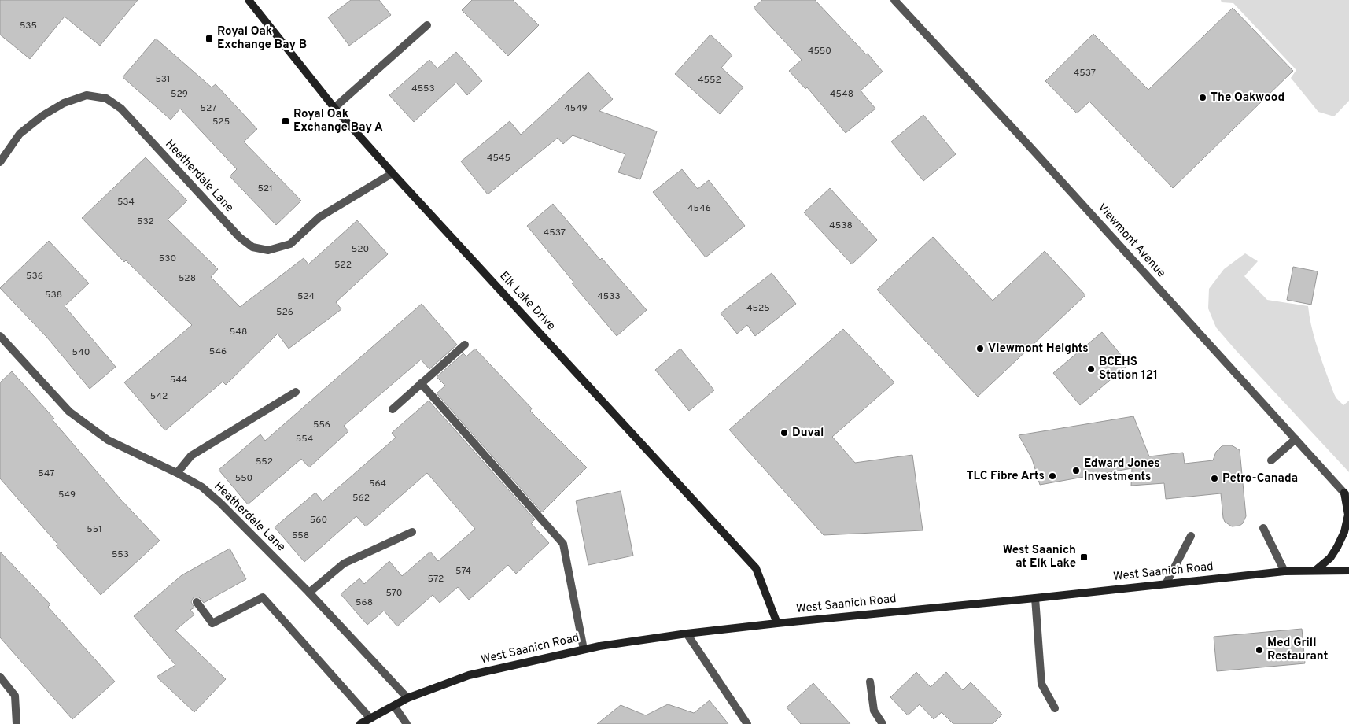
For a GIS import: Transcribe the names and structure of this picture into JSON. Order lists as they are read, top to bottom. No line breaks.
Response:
{"streets":{"main road":["Elk Lake Drive","West Saanich Road"],"street":["Heatherdale Lane","Viewmont Avenue"]},"crossings":[["Heatherdale Lane","Elk Lake Drive"],["Heatherdale Lane","West Saanich Road"],["Elk Lake Drive","West Saanich Road"]],"places":{"transit":["Royal Oak Exchange Bay B","Royal Oak Exchange Bay A","West Saanich at Elk Lake"],"other":["The Oakwood","Viewmont Heights","BCEHS Station 121","Duval","Edward Jones Investments","TLC Fibre Arts","Petro-Canada","Med Grill Restaurant"]},"house_numbers":["535","4550","4537","531","4552","4553","529","4548","527","4549","525","4545","521","534","4546","532","4538","4537","520","530","522","536","528","538","524","4533","4525","526","548","546","540","544","542","556","554","552","547","550","564","549","562","560","551","558","553","574","572","570","568"]}
